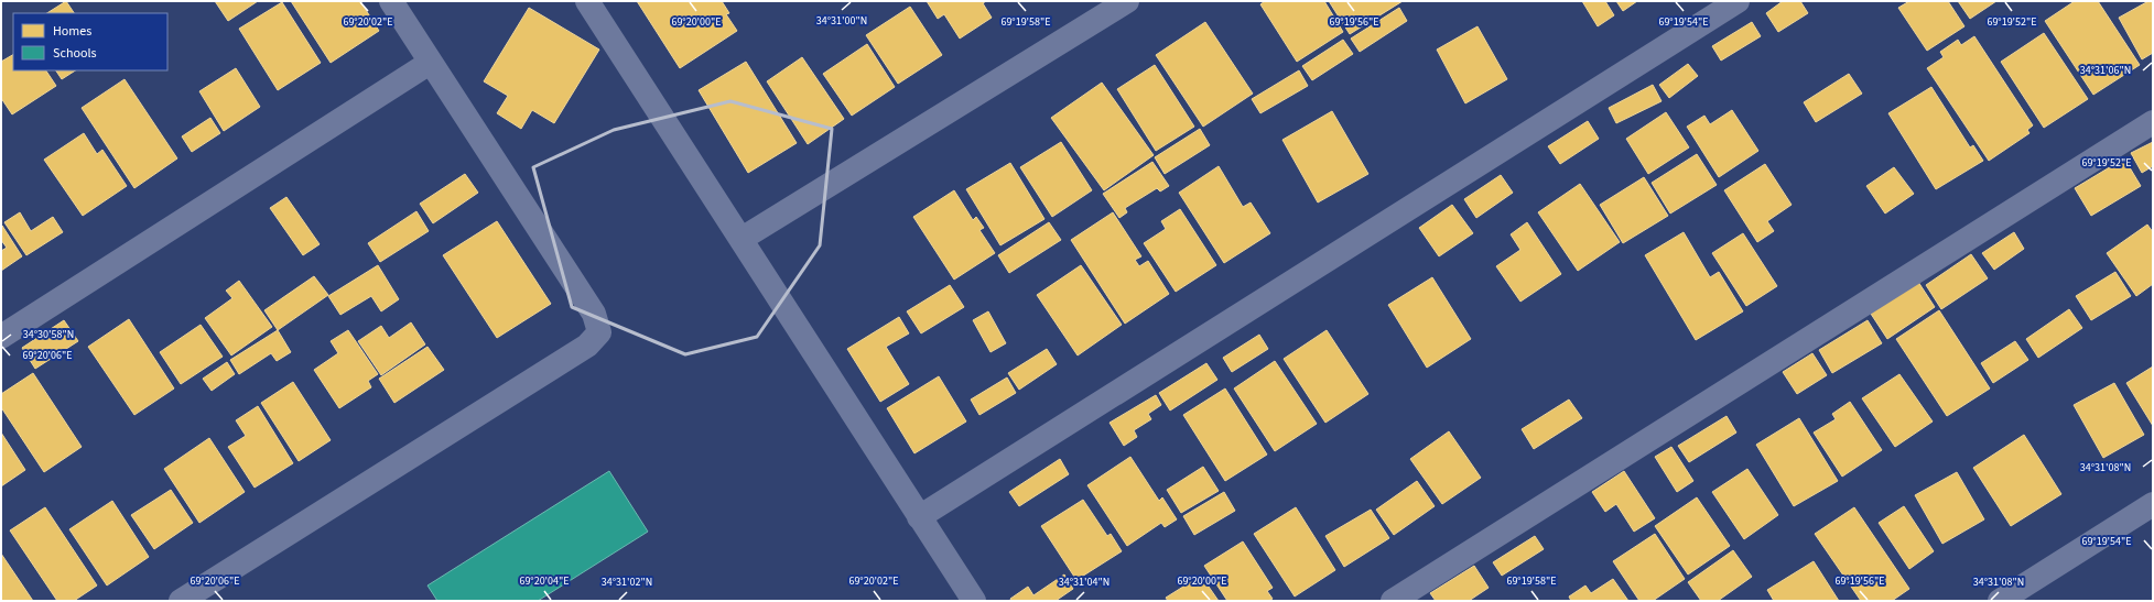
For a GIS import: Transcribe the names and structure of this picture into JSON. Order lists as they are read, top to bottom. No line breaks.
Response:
{"legend":["Homes","Schools"],"coordinates":["34°31'00\"N","69°20'02\"E","69°20'00\"E","69°19'58\"E","69°19'54\"E","69°19'52\"E","69°19'56\"E","34°31'06\"N","34°30'58\"N","69°20'06\"E","34°31'08\"N","69°20'04\"E","34°31'02\"N","34°31'04\"N"]}
